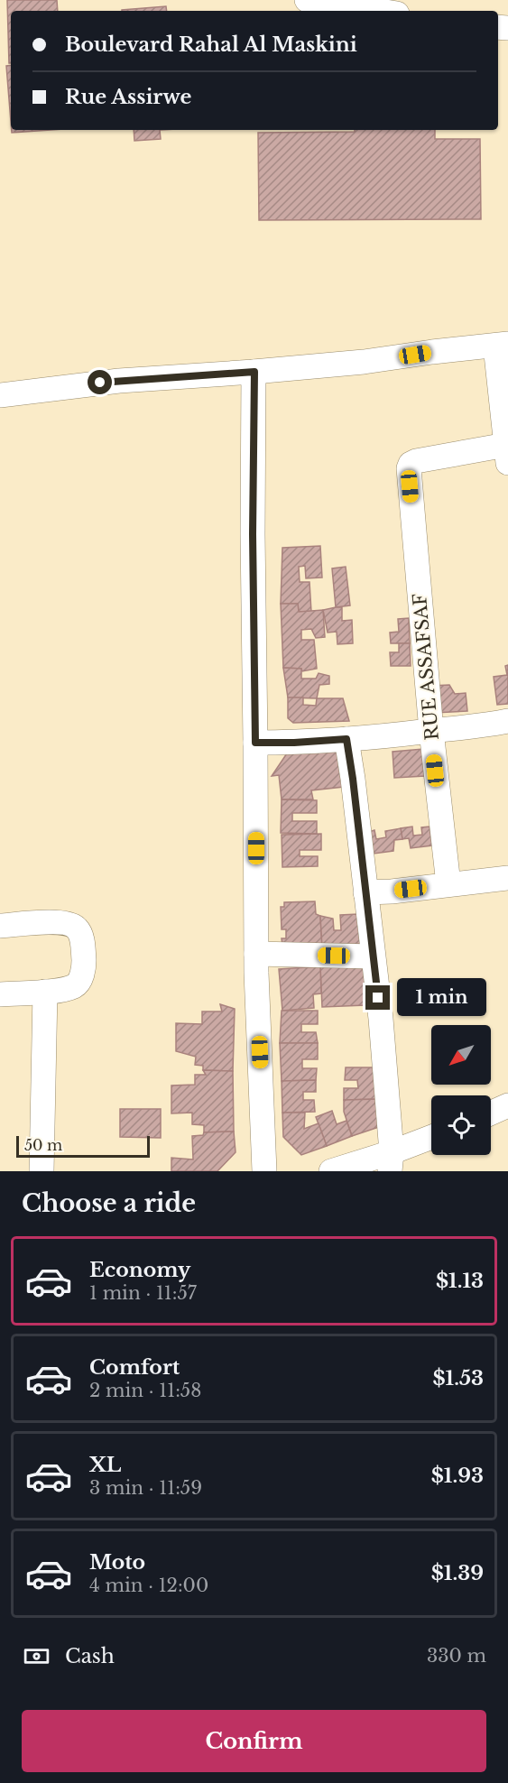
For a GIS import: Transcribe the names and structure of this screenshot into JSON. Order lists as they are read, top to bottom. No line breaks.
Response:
{"streets":{"street":["RUE ASSAFSAF"]},"scale_bar":"50 m","north":"bottom left","page":{"banner":["Boulevard Rahal Al Maskini","Rue Assirwe"],"bubble":"1 min","scale":"50 m","heading":"Choose a ride","list":[{"name":"Economy","note":"1 min · 11:57","value":"$1.13"},{"name":"Comfort","note":"2 min · 11:58","value":"$1.53"},{"name":"XL","note":"3 min · 11:59","value":"$1.93"},{"name":"Moto","note":"4 min · 12:00","value":"$1.39"}],"pay":["Cash","330 m"],"buttons":"Confirm"}}
